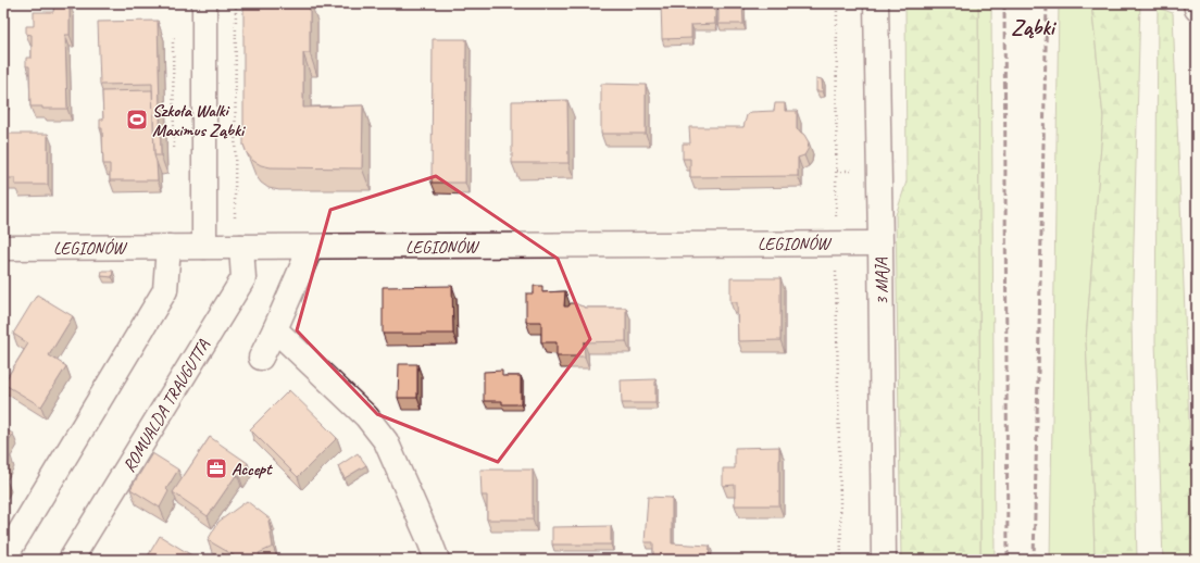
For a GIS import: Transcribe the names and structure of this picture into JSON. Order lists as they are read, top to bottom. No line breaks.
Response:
{"streets":{"street":["LEGIONÓW","3 MAJA","ROMUALDA TRAUGUTTA"]},"crossings":[["LEGIONÓW","3 MAJA"],["LEGIONÓW","ROMUALDA TRAUGUTTA"]],"districts":["Ząbki"],"places":{"sports":["Szkoła Walki Maximus Ząbki"],"office":["Accept"]}}
